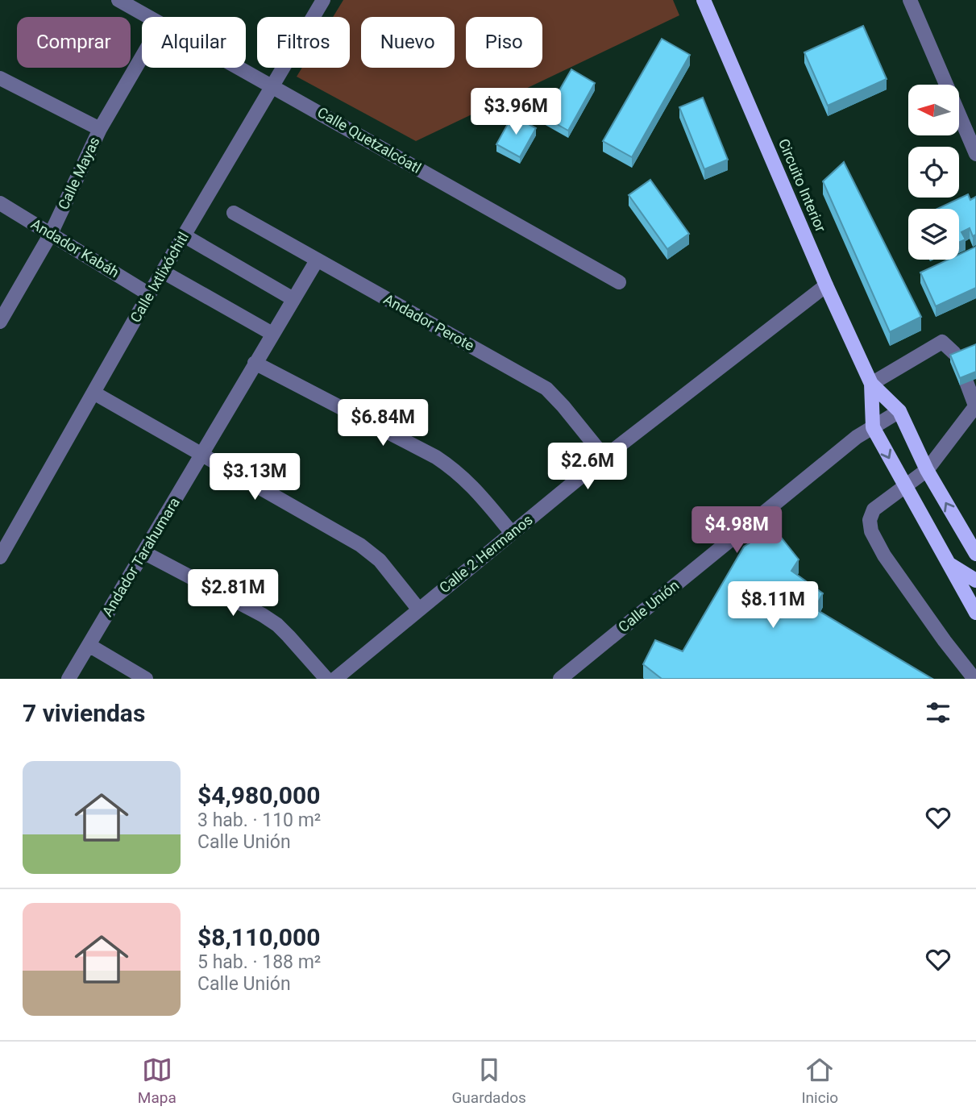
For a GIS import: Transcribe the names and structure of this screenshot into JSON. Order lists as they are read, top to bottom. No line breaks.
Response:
{"streets":{"main road":["Circuito Interior"],"street":["Calle Quetzalcóatl","Calle Mayas","Andador Kabáh","Calle Ixtlixóchitl","Andador Perote","Calle 2 Hermanos","Andador Tarahumara","Calle Unión"]},"crossings":[["Calle Quetzalcóatl","Calle Ixtlixóchitl"],["Calle Mayas","Andador Kabáh"],["Circuito Interior","Calle 2 Hermanos"],["Circuito Interior","Calle Unión"],["Andador Kabáh","Calle Ixtlixóchitl"],["Andador Perote","Calle 2 Hermanos"],["Andador Perote","Andador Tarahumara"]],"north":"left","page":{"chip":["Comprar","Alquilar","Filtros","Nuevo","Piso"],"price":["$3.96M","$6.84M","$2.6M","$3.13M","$4.98M","$2.81M","$8.11M"],"heading":"7 viviendas","list":[{"name":"$4,980,000","note":"3 hab. · 110 m² · Calle Unión"},{"name":"$8,110,000","note":"5 hab. · 188 m² · Calle Unión"}],"tabs":["Mapa","Guardados","Inicio"]}}
